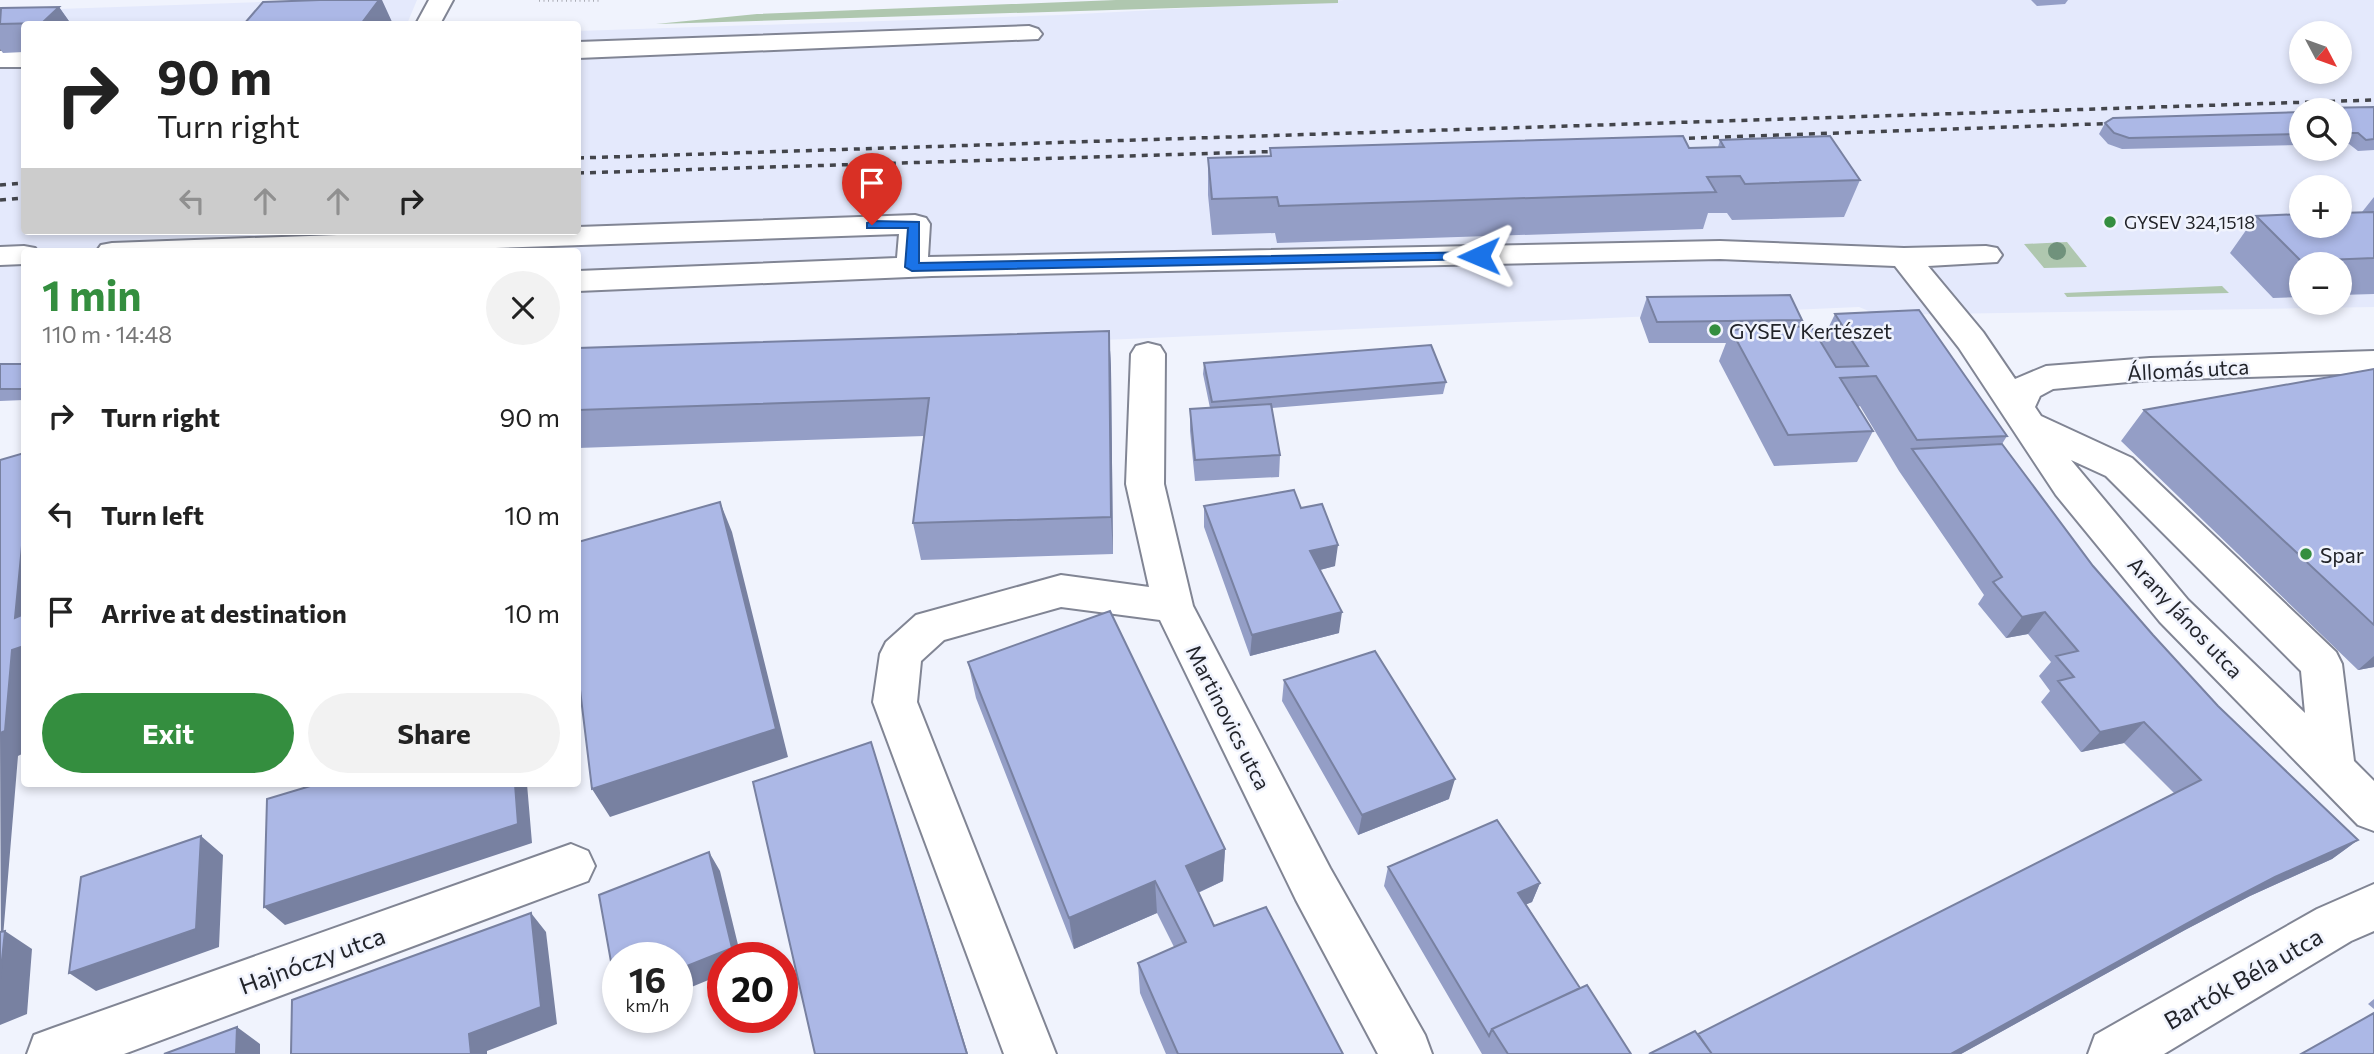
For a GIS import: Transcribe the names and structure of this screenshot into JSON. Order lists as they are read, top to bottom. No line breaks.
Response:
{"streets":{"street":["Állomás utca","Arany János utca","Martinovics utca","Hajnóczy utca","Bartók Béla utca"]},"crossings":[["Állomás utca","Arany János utca"]],"places":["GYSEV 324,1518","GYSEV Kertészet","Spar"],"north":"bottom right","page":{"map_buttons":["+","−"],"turn":["90 m","Turn right"],"heading":["1 min","110 m · 14:48"],"list":[{"name":"Turn right","value":"90 m"},{"name":"Turn left","value":"10 m"},{"name":"Arrive at destination","value":"10 m"}],"buttons":["Exit","Share"],"speed":"16 km/h","limit":"20"}}
